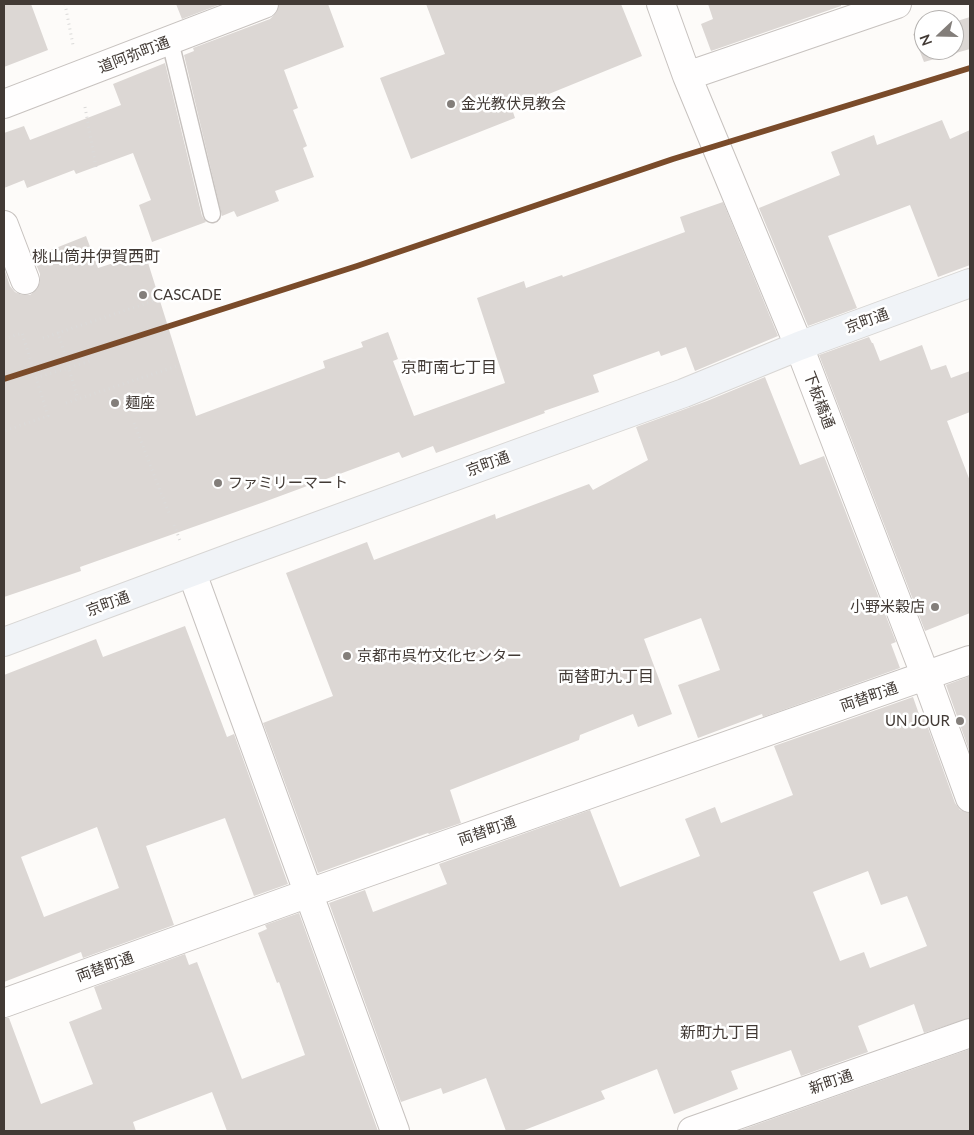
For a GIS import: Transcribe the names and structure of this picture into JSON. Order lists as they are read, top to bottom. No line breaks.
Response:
{"streets":{"main road":["京町通"],"street":["道阿弥町通","下板橋通","両替町通","新町通"]},"crossings":[["京町通","下板橋通"],["下板橋通","両替町通"]],"districts":["桃山筒井伊賀西町","京町南七丁目","両替町九丁目","新町九丁目"],"places":["金光教伏見教会","CASCADE","麺座","ファミリーマート","小野米穀店","京都市呉竹文化センター","UN JOUR"],"north":"left"}
